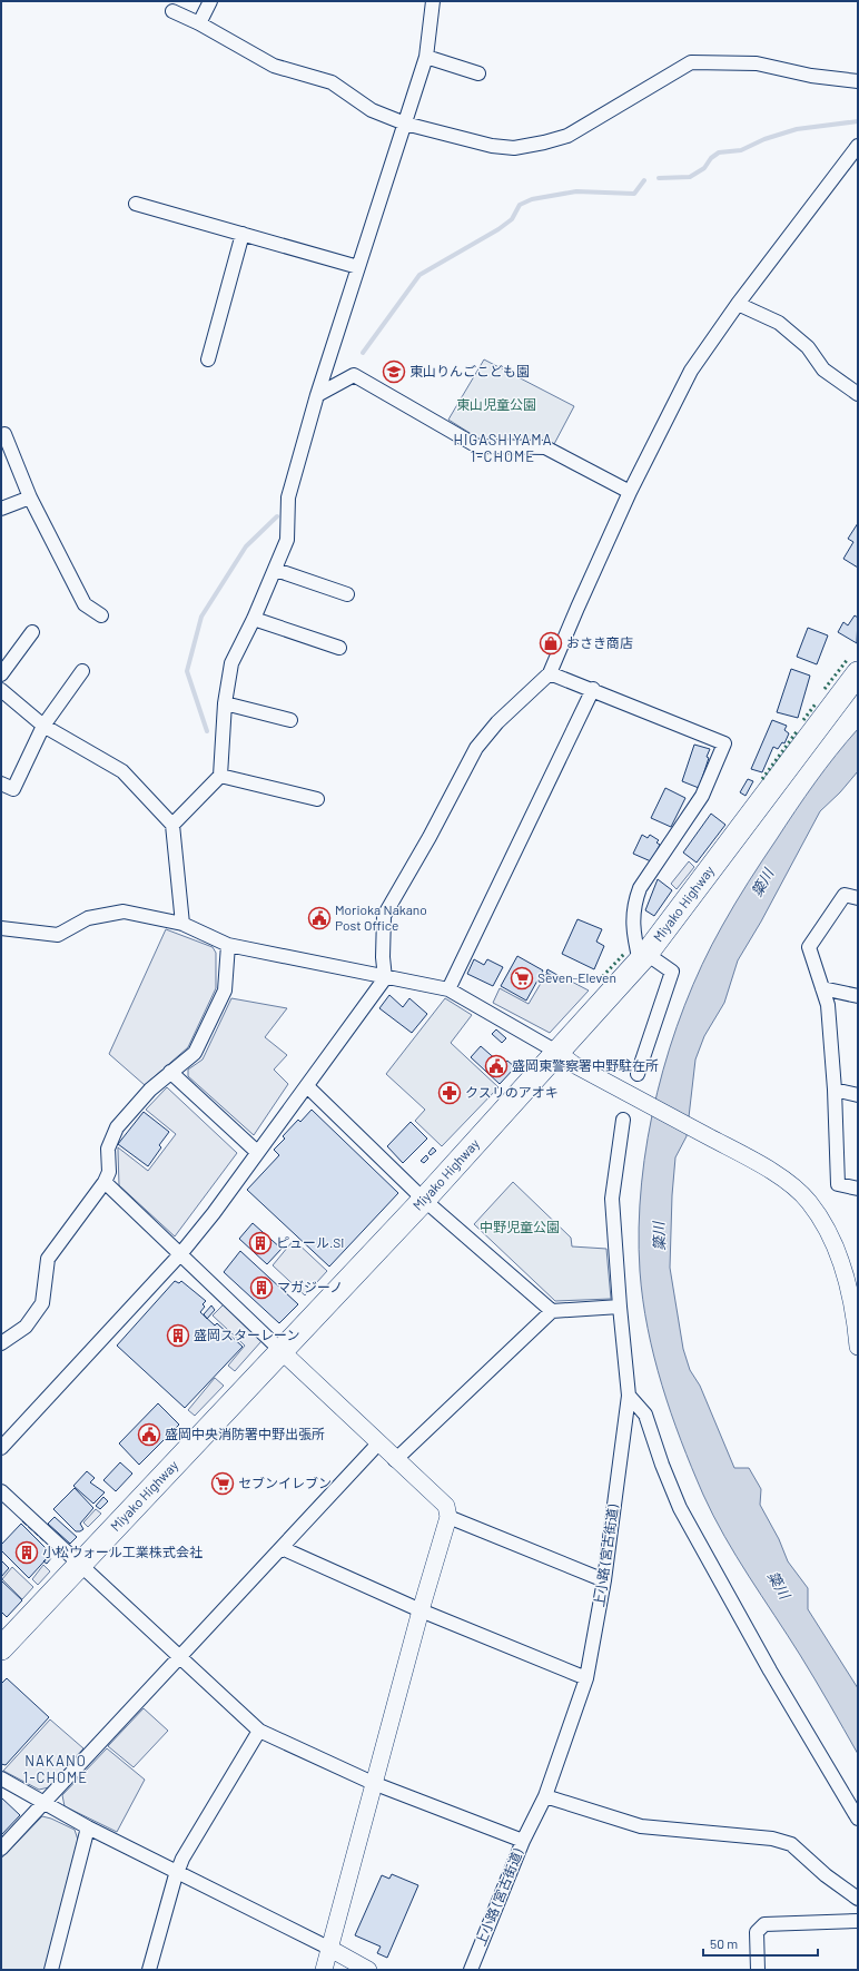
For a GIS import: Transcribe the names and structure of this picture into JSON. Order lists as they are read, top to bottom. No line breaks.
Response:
{"streets":{"highway":["Miyako Highway"],"street":["上小路 (宮古街道)"]},"districts":["HIGASHIYAMA 1-CHOME","NAKANO 1-CHOME"],"water":["簗川"],"parks":["東山児童公園","中野児童公園"],"places":{"school or university":["東山りんごこども園"],"shop":["おさき商店"],"public building":["Morioka Nakano Post Office","盛岡東警察署中野駐在所","盛岡中央消防署中野出張所"],"supermarket":["Seven-Eleven","セブンイレブン"],"pharmacy":["クスリのアオキ"],"building":["ピュール.SI","マガジーノ","盛岡スターレーン","小松ウォール工業株式会社"]},"scale_bar":"50 m"}
